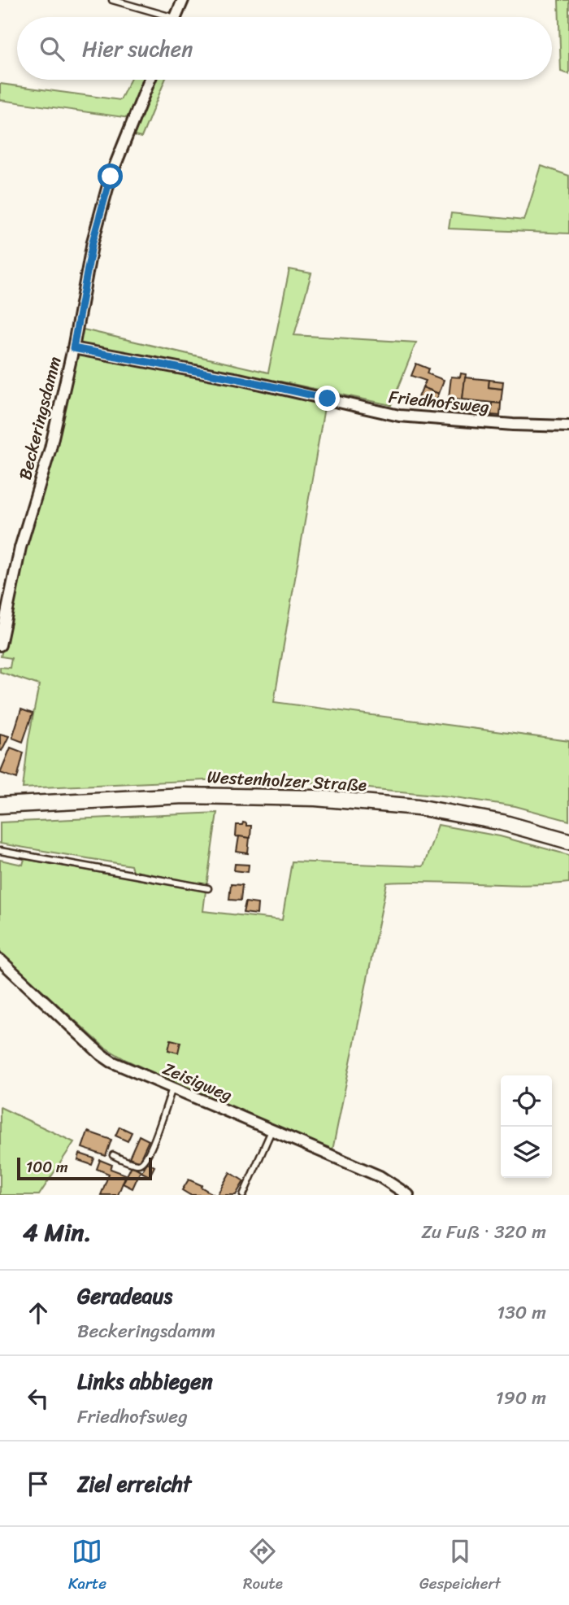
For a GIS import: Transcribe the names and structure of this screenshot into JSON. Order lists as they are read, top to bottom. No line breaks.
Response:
{"streets":{"main road":["Westenholzer Straße"],"street":["Friedhofsweg","Beckeringsdamm","Zeisigweg"]},"crossings":[["Friedhofsweg","Beckeringsdamm"]],"scale_bar":"100 m","page":{"search":"Hier suchen","scale":"100 m","heading":["4 Min.","Zu Fuß · 320 m"],"list":[["Geradeaus","Beckeringsdamm","130 m"],["Links abbiegen","Friedhofsweg","190 m"],"Ziel erreicht"],"nav":["Karte","Route","Gespeichert"]}}
